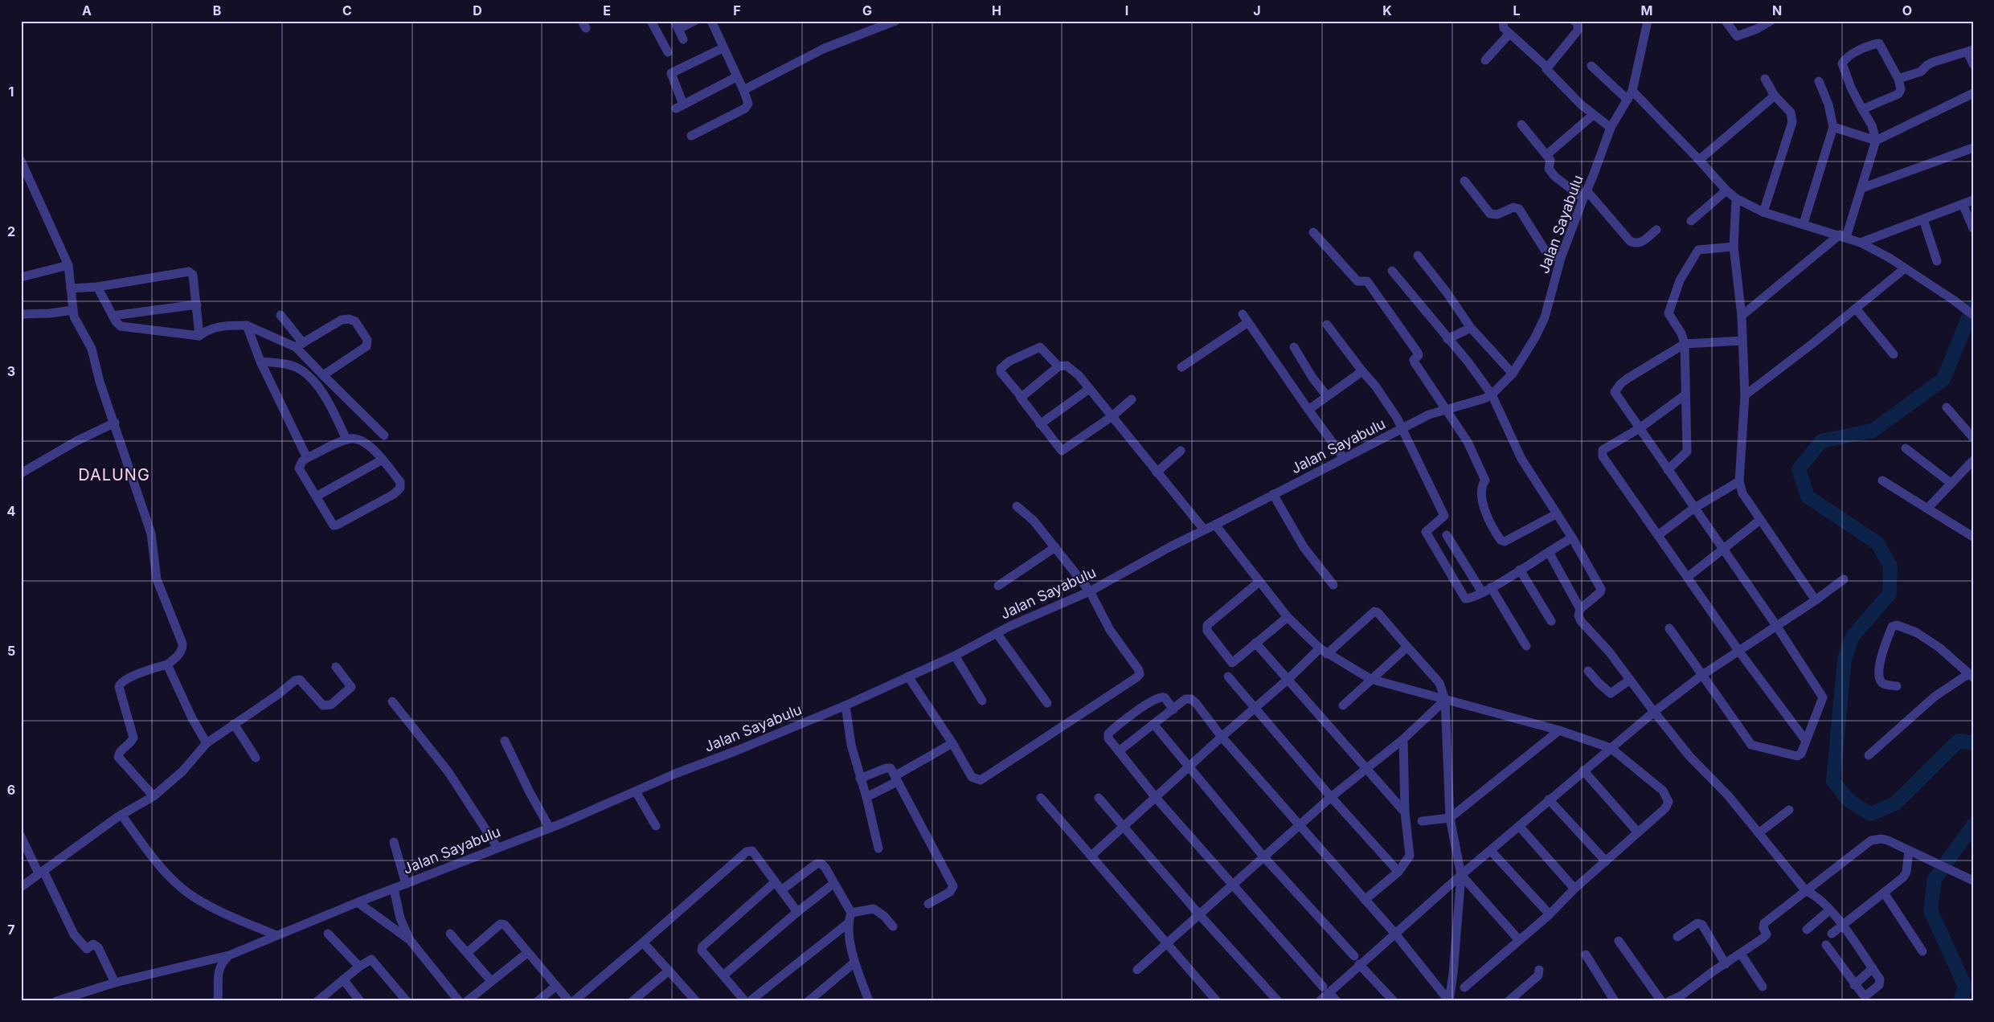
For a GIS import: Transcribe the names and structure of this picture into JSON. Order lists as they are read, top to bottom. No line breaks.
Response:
{"streets":{"street":["Jalan Sayabulu"]},"districts":["DALUNG"],"grid":{"columns":["A","B","C","D","E","F","G","H","I","J","K","L","M","N","O"],"rows":["1","2","3","4","5","6","7"]}}
